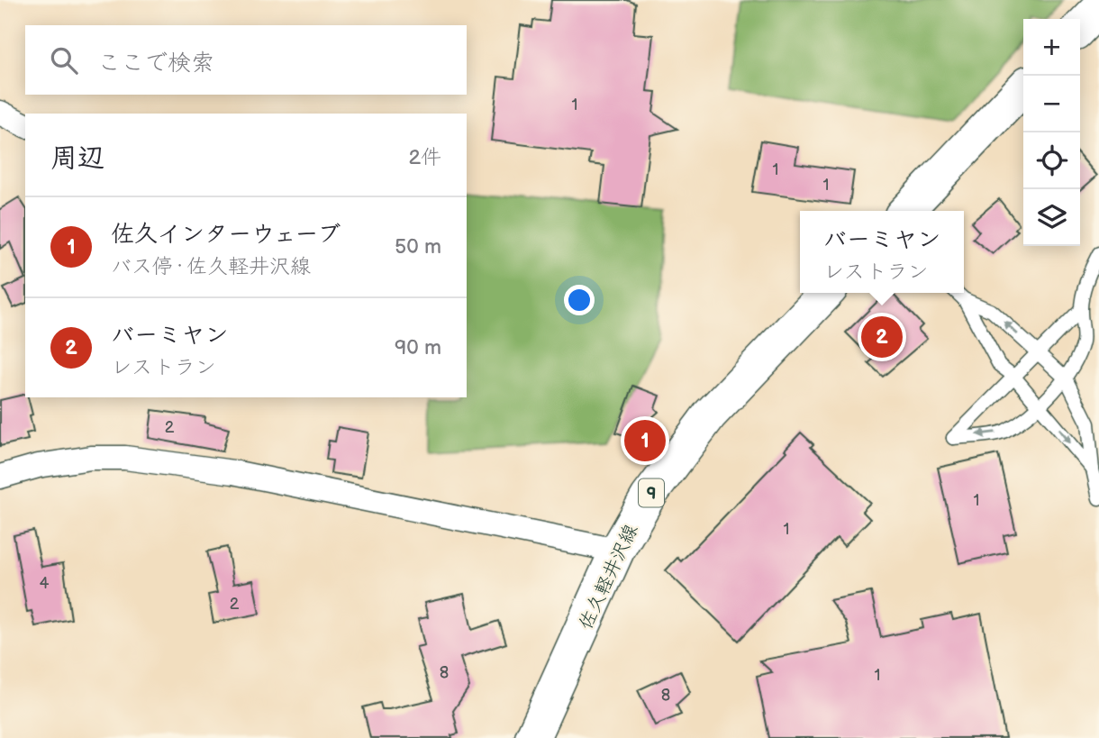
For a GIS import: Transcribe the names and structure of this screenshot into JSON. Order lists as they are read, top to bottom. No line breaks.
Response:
{"streets":{"main road":["9","佐久軽井沢線"]},"house_numbers":["1","1","1","2","1","1","4","2","8","1","8"],"page":{"map_buttons":["+","−"],"search":"ここで検索","heading":["周辺","2件"],"list":[{"mark":"1","name":"佐久インターウェーブ","note":"バス停 · 佐久軽井沢線","value":"50 m"},{"mark":"2","name":"バーミヤン","note":"レストラン","value":"90 m"}],"popup":["バーミヤン","レストラン"],"pins":["2","1"]}}
